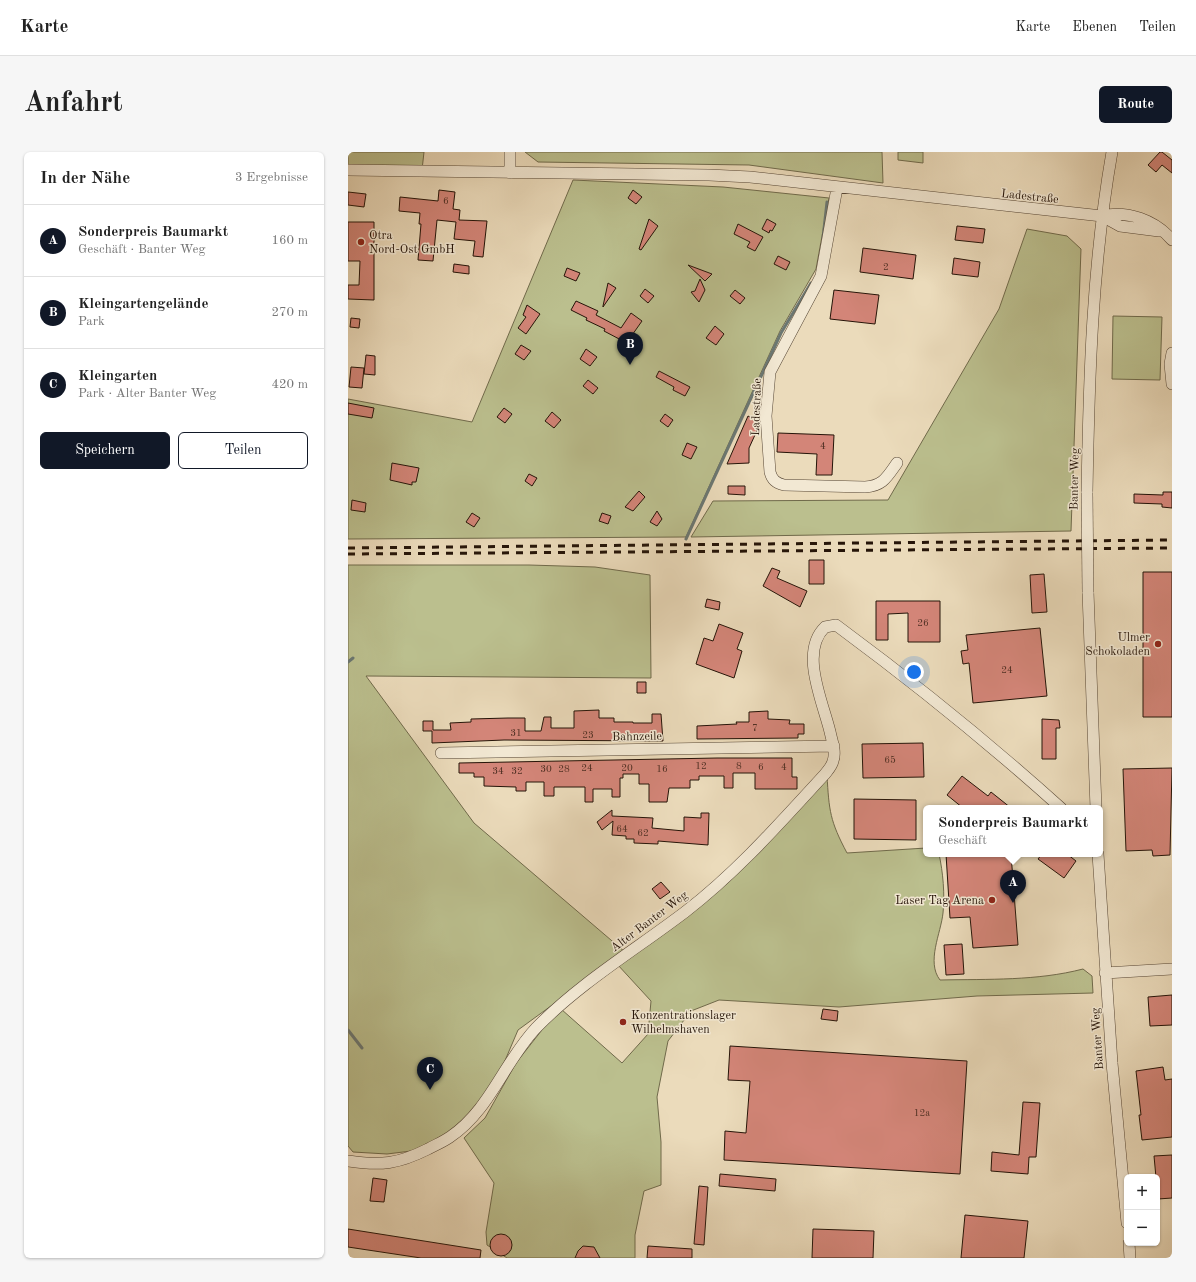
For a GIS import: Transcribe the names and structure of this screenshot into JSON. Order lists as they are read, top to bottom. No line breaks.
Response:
{"streets":{"street":["Ladestraße","Banter Weg","Bahnzeile","Alter Banter Weg"]},"crossings":[["Ladestraße","Banter Weg"],["Bahnzeile","Alter Banter Weg"]],"places":["Otra Nord-Ost GmbH","Ulmer Schokoladen","Laser Tag Arena","Konzentrationslager Wilhelmshaven"],"house_numbers":["6","2","4","26","24","7","31","23","65","12","8","6","4","24","20","30","28","16","34","32","64","62","12a"],"page":{"header":"Karte","nav":["Karte","Ebenen","Teilen"],"buttons":["Route",["Speichern","Teilen"]],"title":"Anfahrt","heading":["In der Nähe","3 Ergebnisse"],"list":[{"mark":"A","name":"Sonderpreis Baumarkt","note":"Geschäft · Banter Weg","value":"160 m"},{"mark":"B","name":"Kleingartengelände","note":"Park","value":"270 m"},{"mark":"C","name":"Kleingarten","note":"Park · Alter Banter Weg","value":"420 m"}],"pins":["B","A","C"],"popup":["Sonderpreis Baumarkt","Geschäft"],"map_buttons":["+","−"]}}
